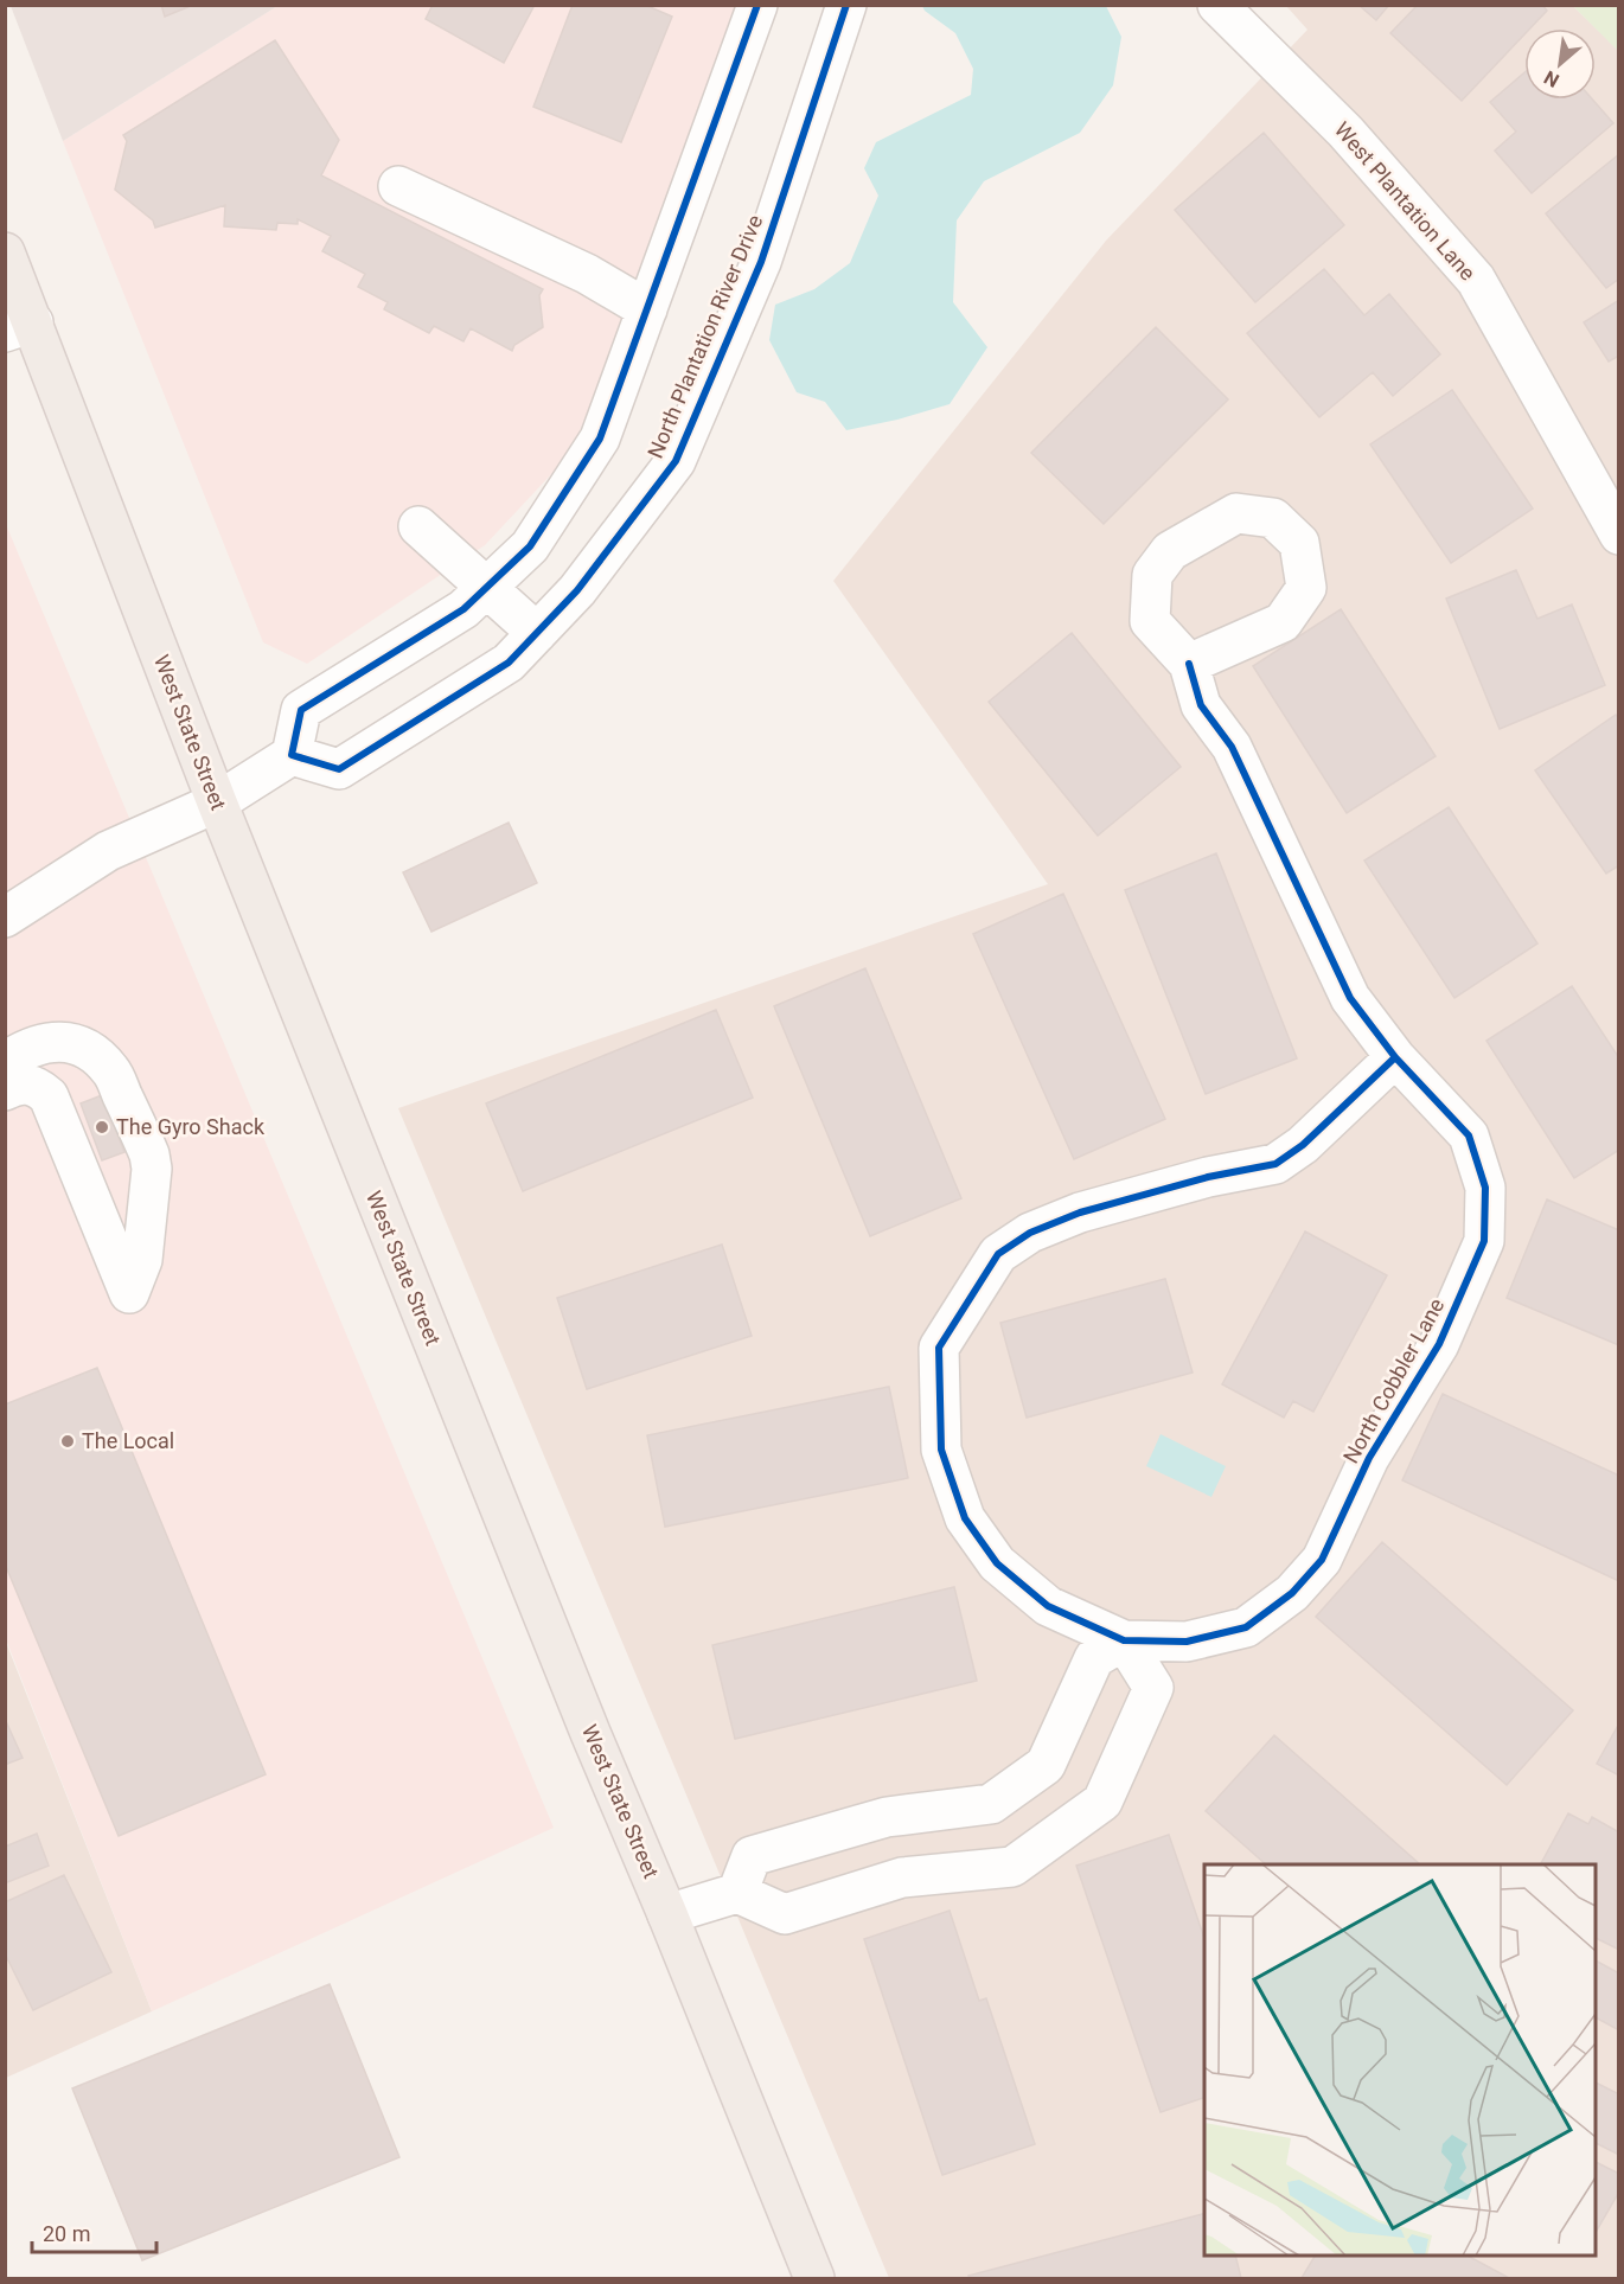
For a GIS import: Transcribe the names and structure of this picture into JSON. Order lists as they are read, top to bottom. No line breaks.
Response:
{"streets":{"main road":["West State Street"],"street":["West Plantation Lane","North Plantation River Drive","North Cobbler Lane"]},"places":["The Gyro Shack","The Local"],"scale_bar":"20 m","north":"bottom left"}
